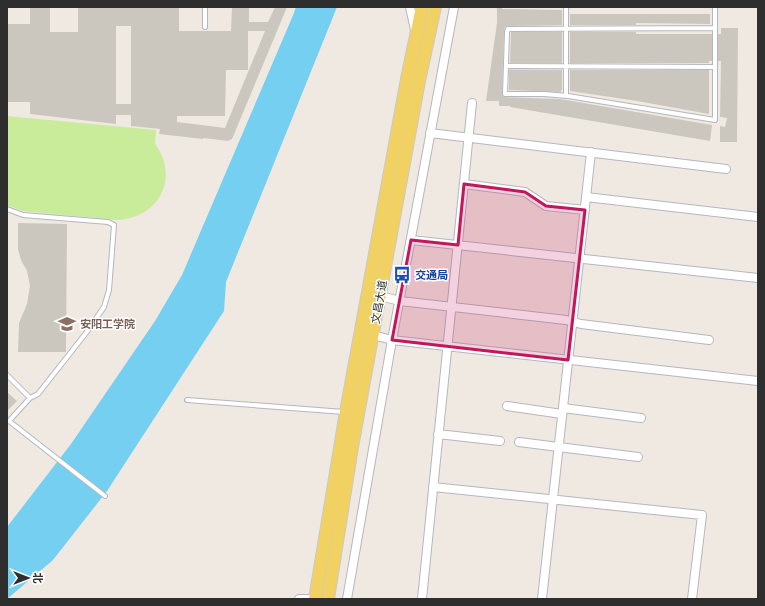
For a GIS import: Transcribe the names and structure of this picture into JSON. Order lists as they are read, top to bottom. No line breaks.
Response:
{"streets":{"main road":["文昌大道"]},"places":{"bus stop":["交通局"],"school or university":["安阳工学院"]},"north":"right"}
